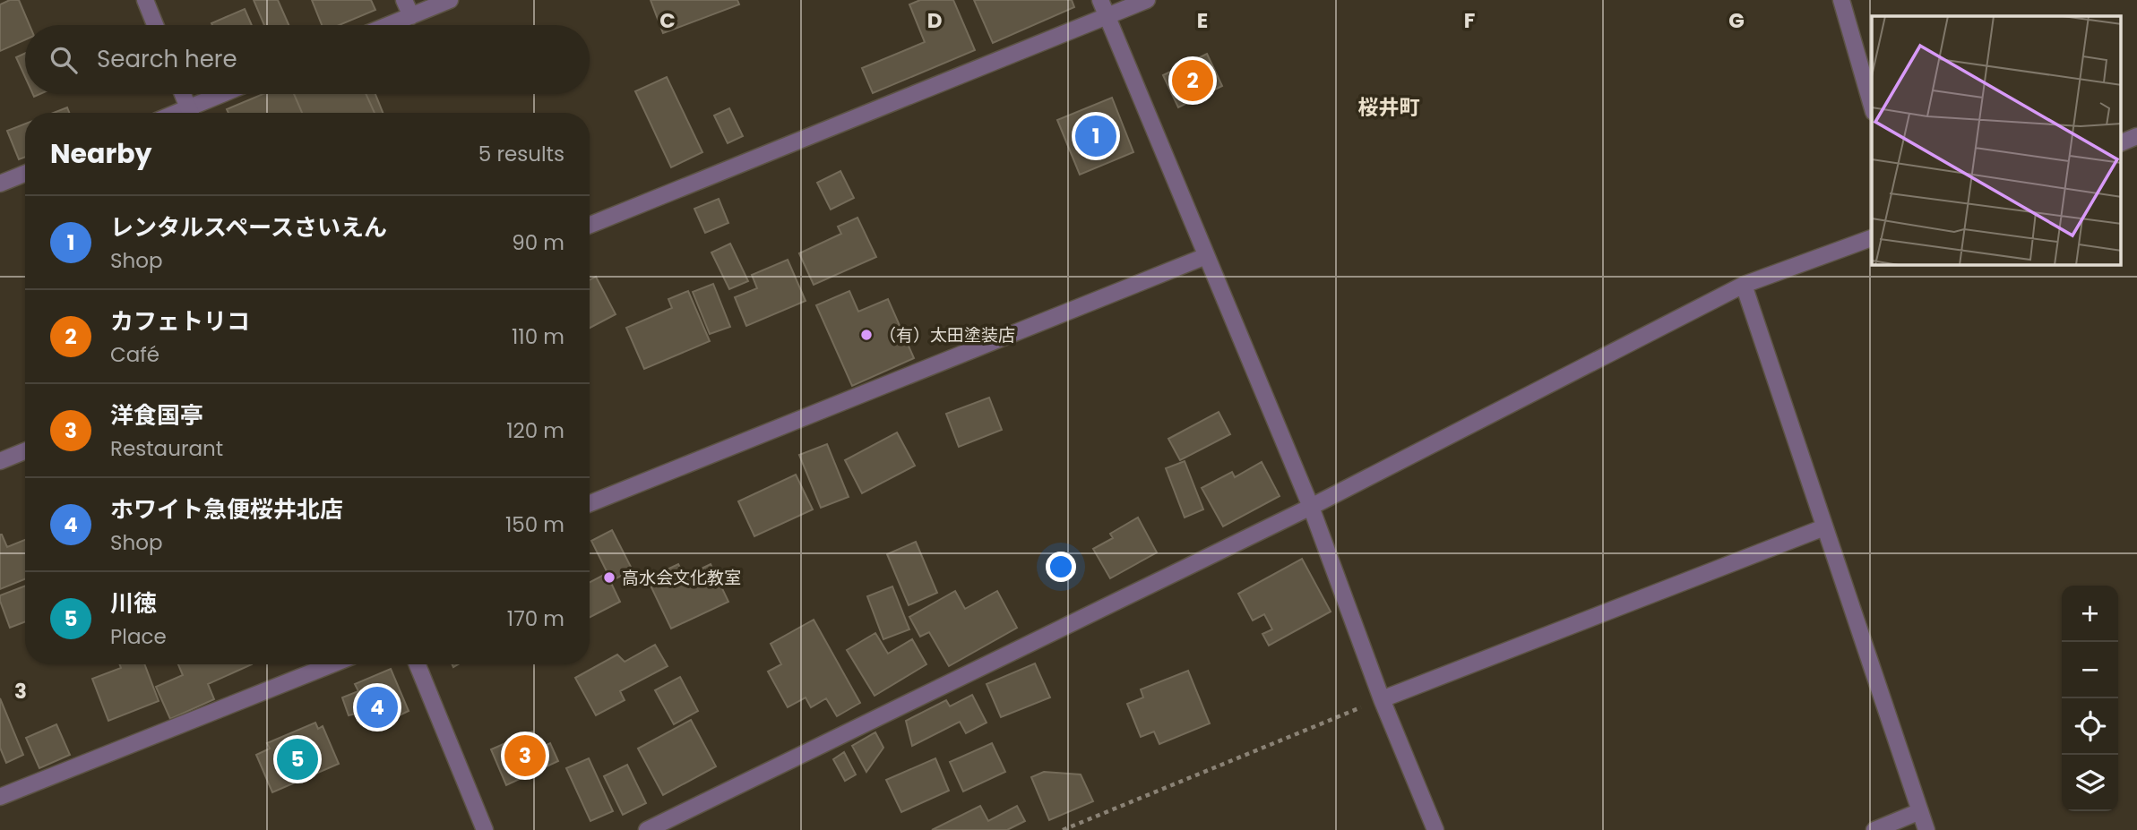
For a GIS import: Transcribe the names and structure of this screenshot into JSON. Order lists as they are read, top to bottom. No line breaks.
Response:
{"districts":["桜井町"],"places":["（有）太田塗装店","高水会文化教室"],"page":{"search":"Search here","pins":["2","1","4","3","5"],"heading":["Nearby","5 results"],"list":[{"mark":"1","name":"レンタルスペースさいえん","note":"Shop","value":"90 m"},{"mark":"2","name":"カフェトリコ","note":"Café","value":"110 m"},{"mark":"3","name":"洋食国亭","note":"Restaurant","value":"120 m"},{"mark":"4","name":"ホワイト急便桜井北店","note":"Shop","value":"150 m"},{"mark":"5","name":"川徳","note":"Place","value":"170 m"}],"map_buttons":["+","−"]},"grid":{"columns":["C","D","E","F","G"],"rows":["3"]}}
